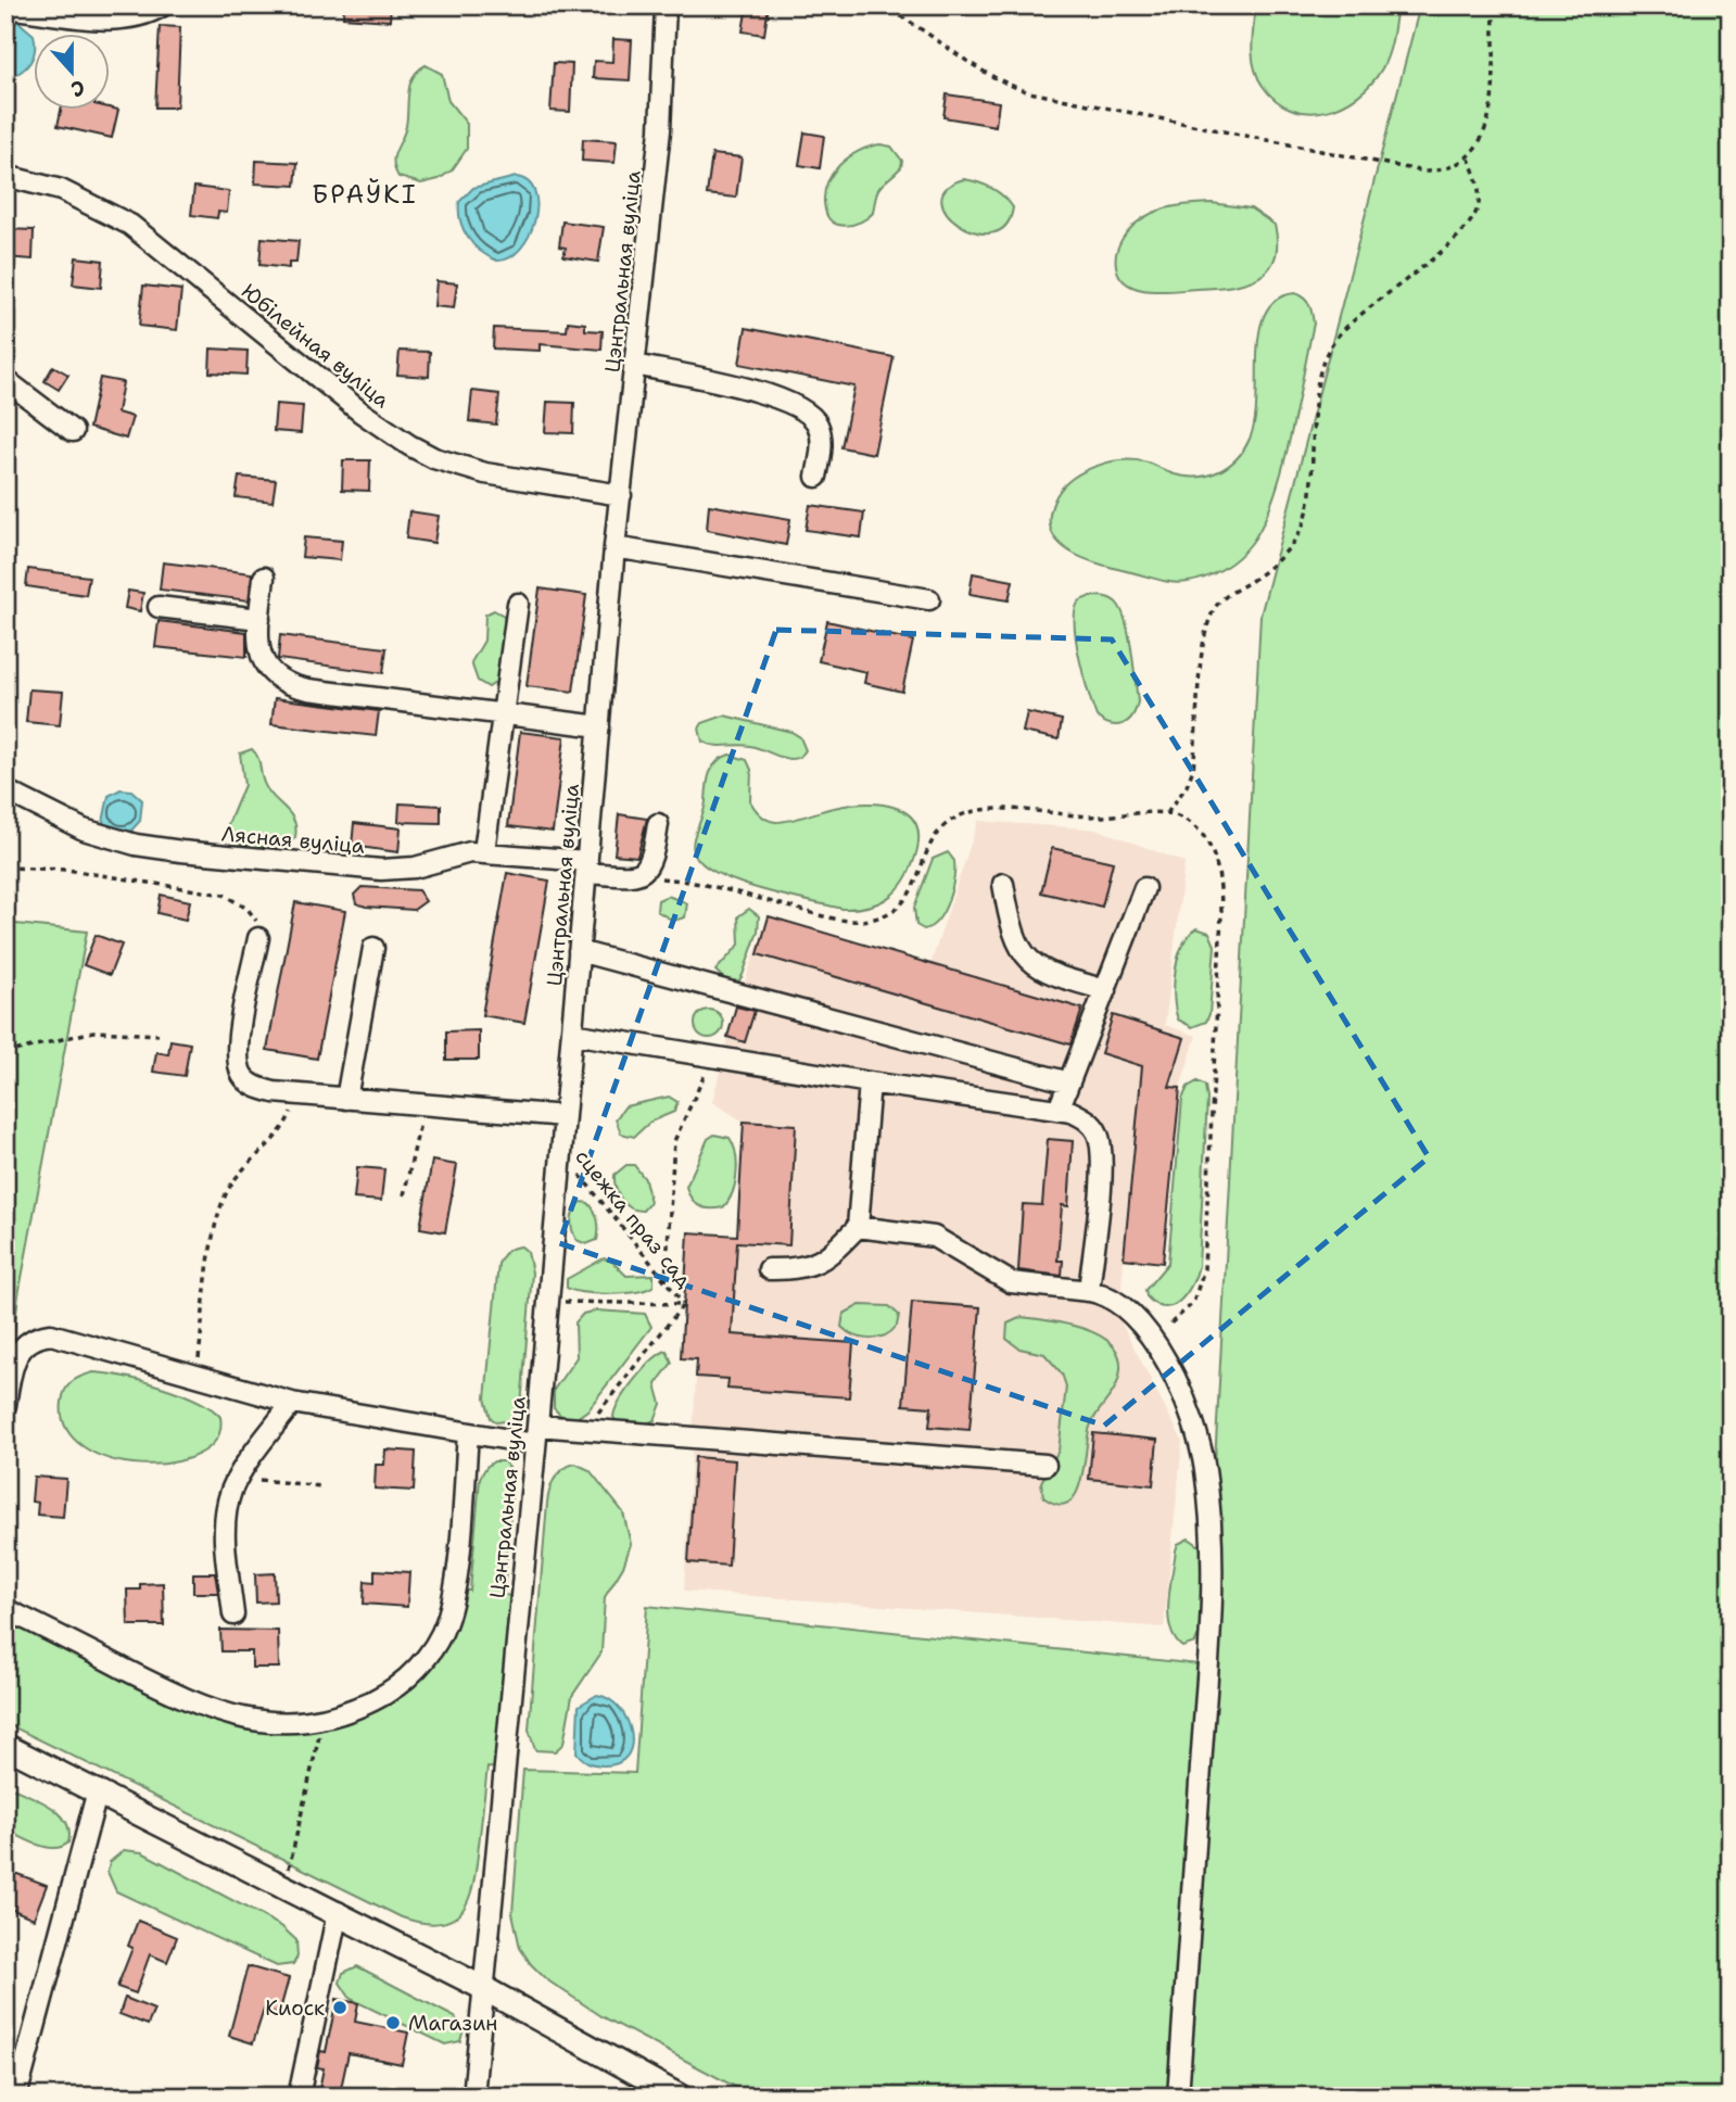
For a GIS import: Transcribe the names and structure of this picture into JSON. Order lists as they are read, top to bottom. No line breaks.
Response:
{"streets":{"street":["Цэнтральная вуліца","Юбілейная вуліца","Лясная вуліца"],"path":["сцежка праз сад"]},"crossings":[["Цэнтральная вуліца","Юбілейная вуліца"],["Цэнтральная вуліца","Лясная вуліца"],["Цэнтральная вуліца","сцежка праз сад"]],"districts":["БРАЎКІ"],"places":["Киоск","Магазин"],"north":"bottom"}
